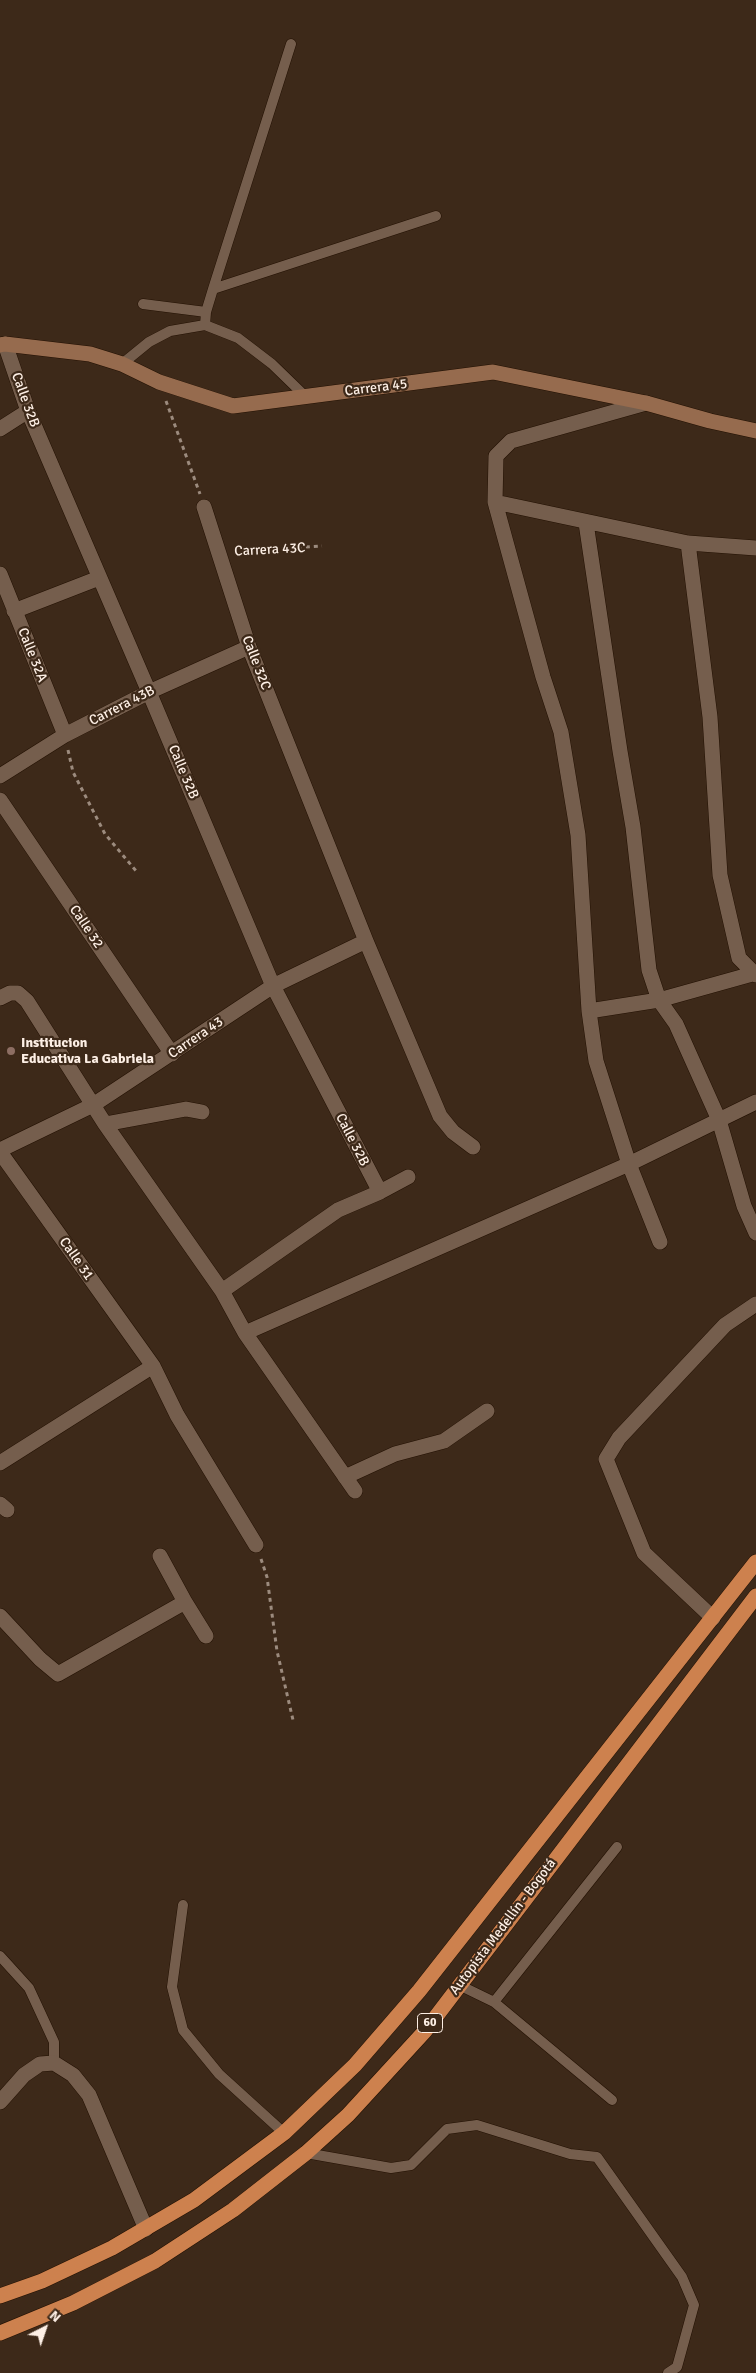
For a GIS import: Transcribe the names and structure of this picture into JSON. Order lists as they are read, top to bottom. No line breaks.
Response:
{"streets":{"highway":["Autopista Medellín - Bogotá","60"],"main road":["Carrera 45"],"street":["Calle 32B","Calle 32A","Calle 32C","Carrera 43B","Calle 32","Carrera 43","Calle 31"],"path":["Carrera 43C"]},"crossings":[["Carrera 45","Calle 32B"],["Calle 32B","Carrera 43B"],["Calle 32B","Carrera 43"],["Carrera 43C","Calle 32C"],["Calle 32A","Carrera 43B"],["Calle 32C","Carrera 43B"],["Calle 32C","Carrera 43"],["Calle 32","Carrera 43"],["Carrera 43","Calle 31"]],"places":["Institucion Educativa La Gabriela"],"north":"top right"}
